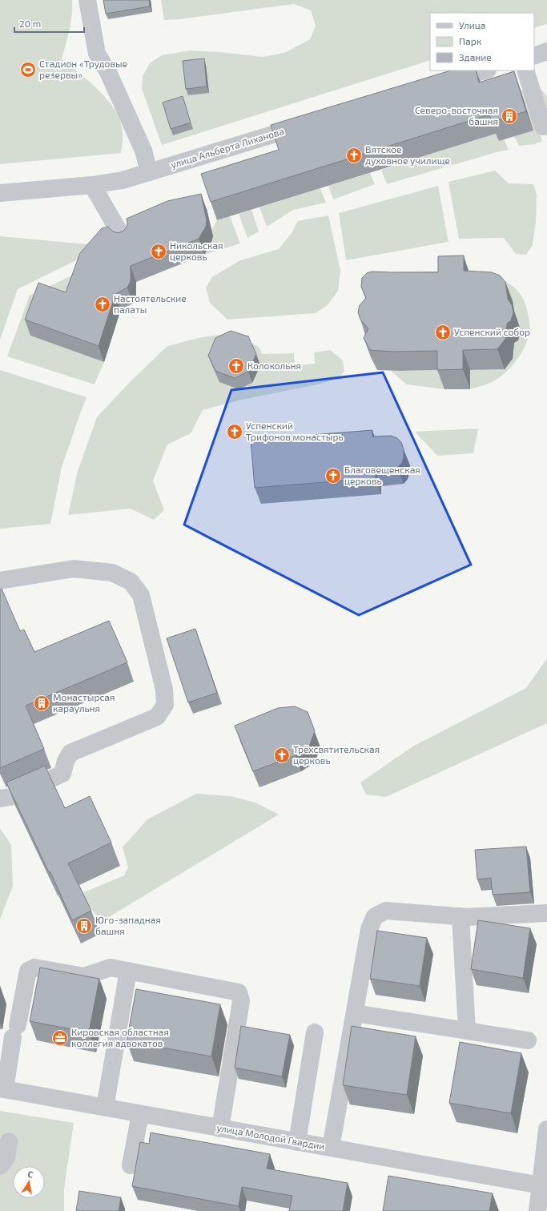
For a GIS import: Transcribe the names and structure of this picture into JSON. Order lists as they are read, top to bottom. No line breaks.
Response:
{"streets":{"street":["улица Альберта Лиханова","улица Молодой Гвардии"]},"places":{"sports":["Стадион «Трудовые резервы»"],"building":["Северо-восточная башня","Монастырсая караульня","Юго-западная башня"],"church":["Вятское духовное училище","Никольская церковь","Настоятельские палаты","Успенский собор","Колокольня","Успенский Трифонов монастырь","Благовещенская церковь","Трёхсвятительская церковь"],"office":["Кировская областная коллегия адвокатов"]},"legend":["Улица","Парк","Здание"],"scale_bar":"20 m","north":"top"}
